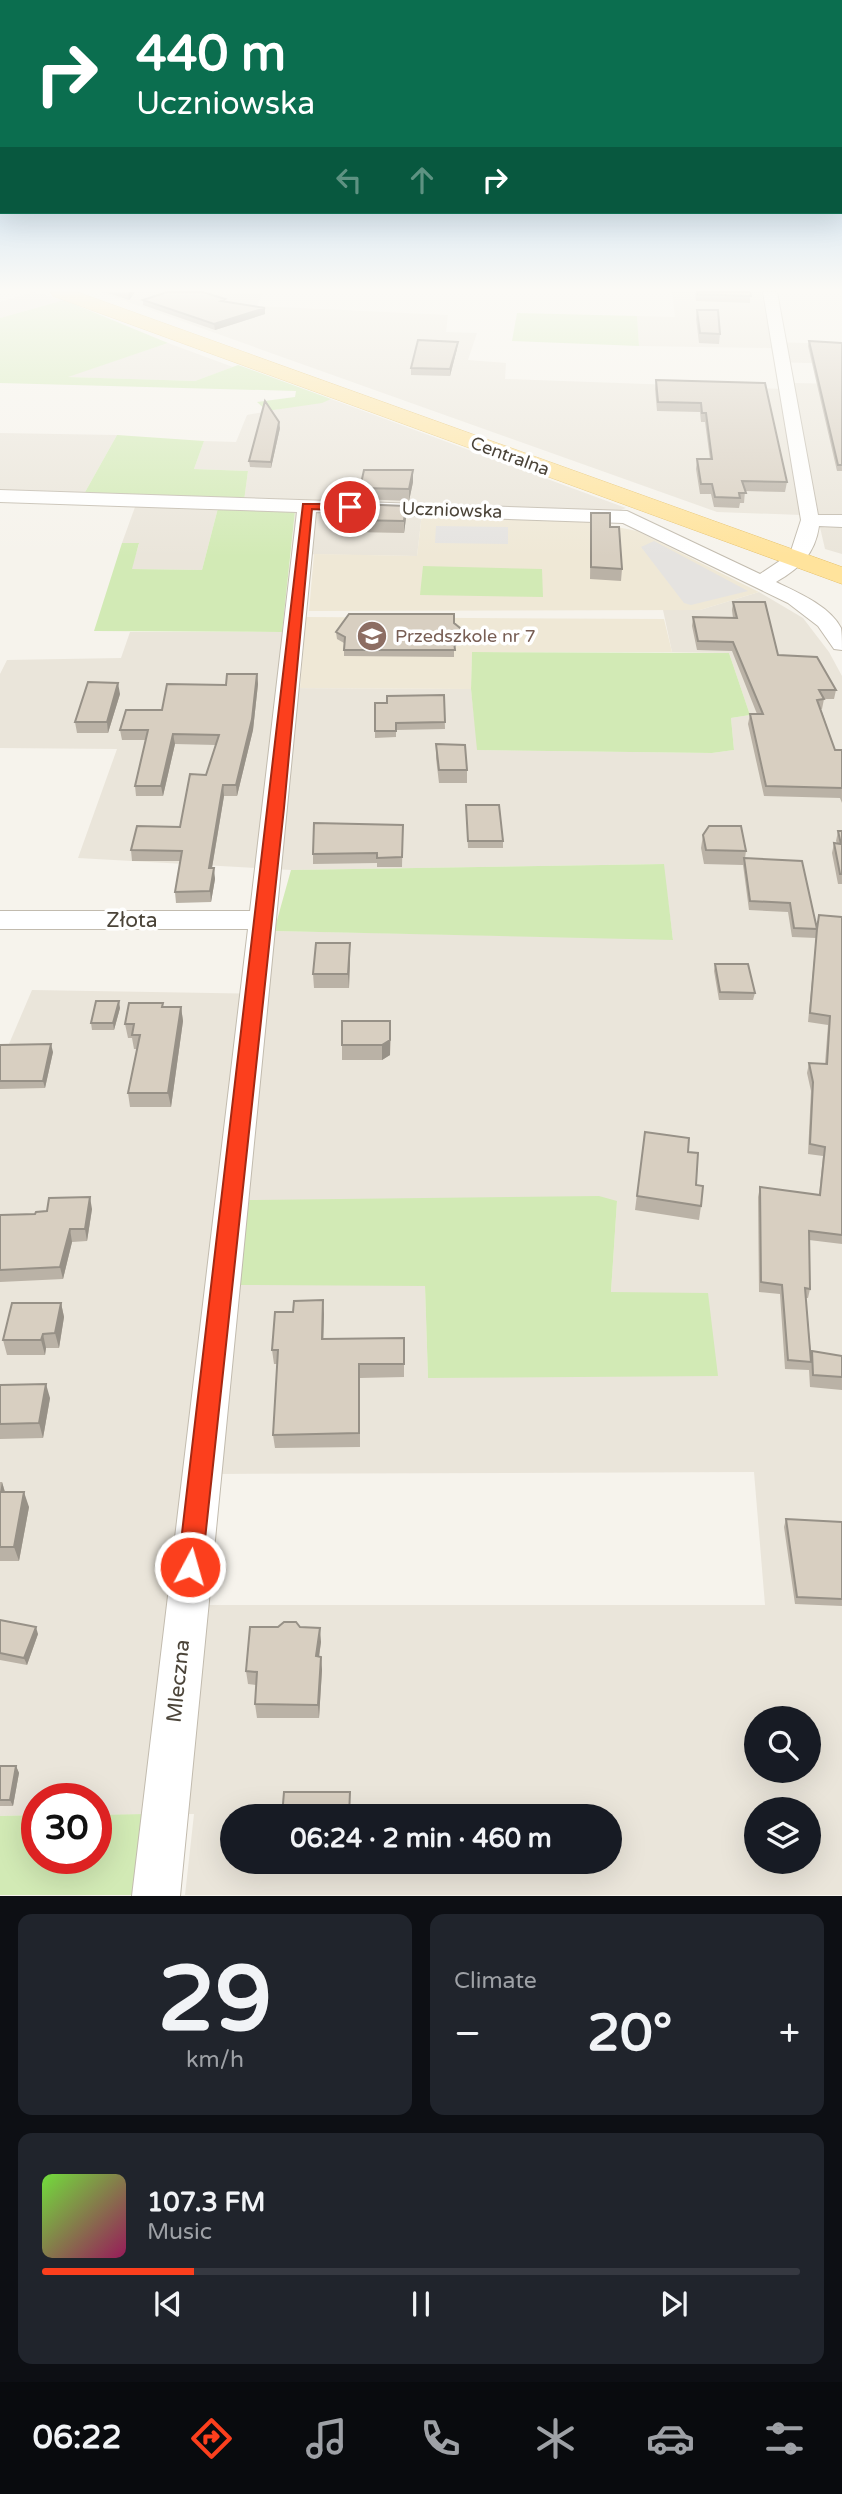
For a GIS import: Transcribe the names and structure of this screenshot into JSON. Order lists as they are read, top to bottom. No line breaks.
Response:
{"streets":{"main road":["Centralna"],"street":["Uczniowska","Złota","Mleczna"]},"crossings":[["Uczniowska","Mleczna"],["Złota","Mleczna"]],"places":{"school or university":["Przedszkole nr 7"]},"page":{"turn":["440 m","Uczniowska"],"limit":"30","trip":"06:24 · 2 min · 460 m","tile":[["29","km/h"],"Climate"],"heat":["−","20°","+"],"song":["107.3 FM","Music"],"tabs":"06:22"}}
